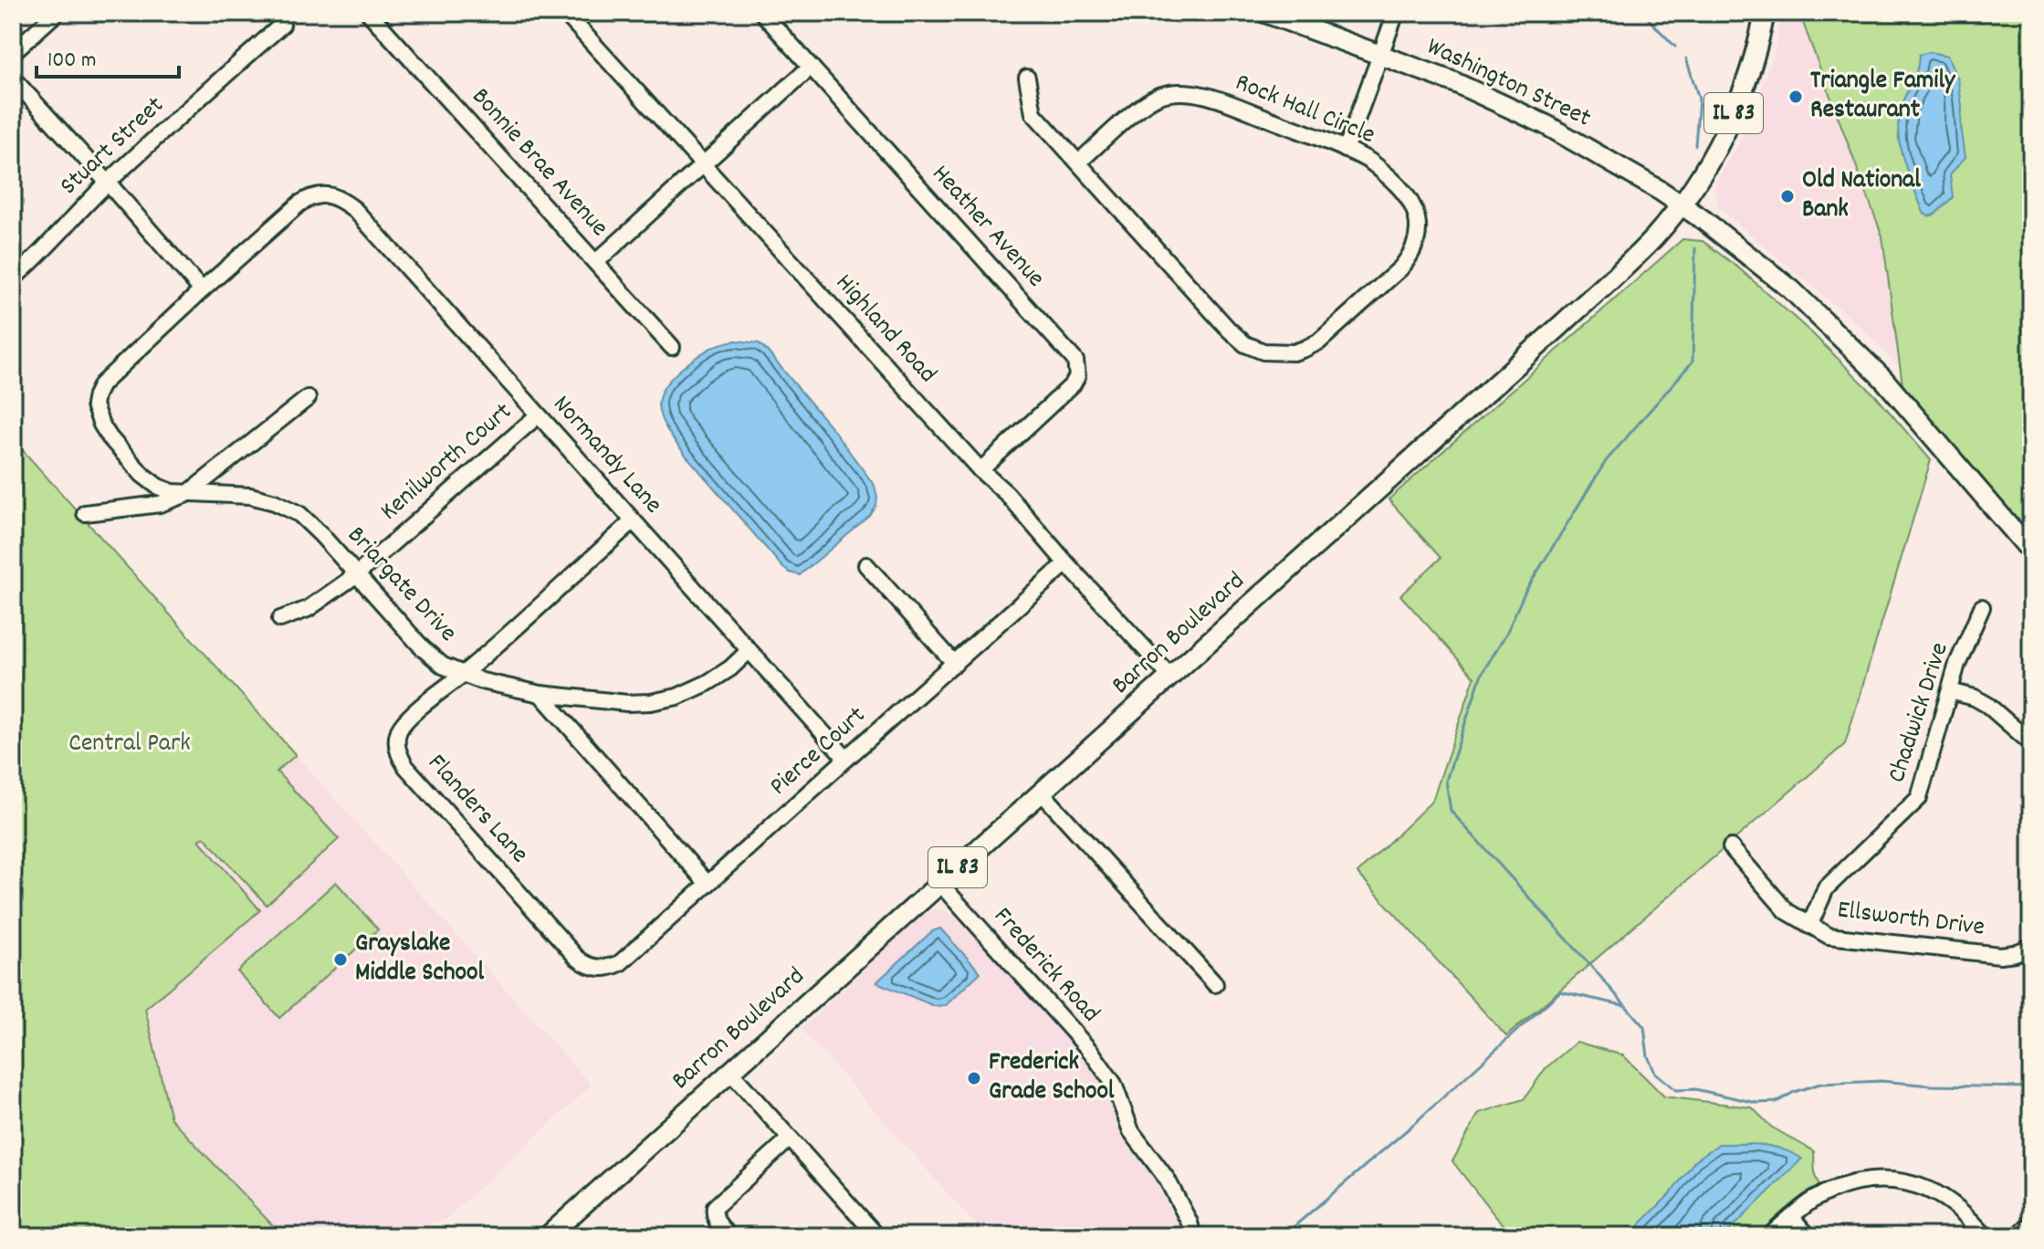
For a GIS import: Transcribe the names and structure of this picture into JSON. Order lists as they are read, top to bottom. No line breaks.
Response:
{"streets":{"main road":["Washington Street","IL 83","Barron Boulevard"],"street":["Rock Hall Circle","Stuart Street","Bonnie Brae Avenue","Heather Avenue","Highland Road","Normandy Lane","Kenilworth Court","Briargate Drive","Chadwick Drive","Pierce Court","Flanders Lane","Ellsworth Drive","Frederick Road"]},"crossings":[["Washington Street","Barron Boulevard"],["Heather Avenue","Highland Road"],["Highland Road","Barron Boulevard"],["Highland Road","Pierce Court"],["Normandy Lane","Kenilworth Court"],["Normandy Lane","Briargate Drive"],["Normandy Lane","Pierce Court"],["Kenilworth Court","Briargate Drive"],["Briargate Drive","Flanders Lane"],["Barron Boulevard","Frederick Road"],["Chadwick Drive","Ellsworth Drive"],["Pierce Court","Flanders Lane"]],"parks":["Central Park"],"places":["Triangle Family Restaurant","Old National Bank","Grayslake Middle School","Frederick Grade School"],"scale_bar":"100 m"}
